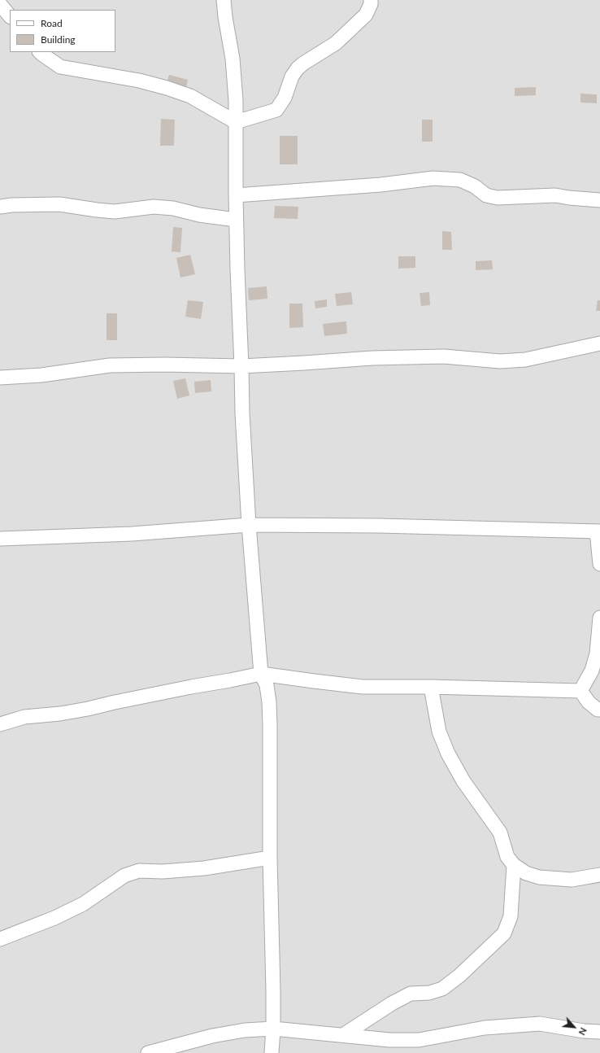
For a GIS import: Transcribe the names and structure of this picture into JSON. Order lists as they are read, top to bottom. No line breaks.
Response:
{"legend":["Road","Building"],"north":"bottom right"}
